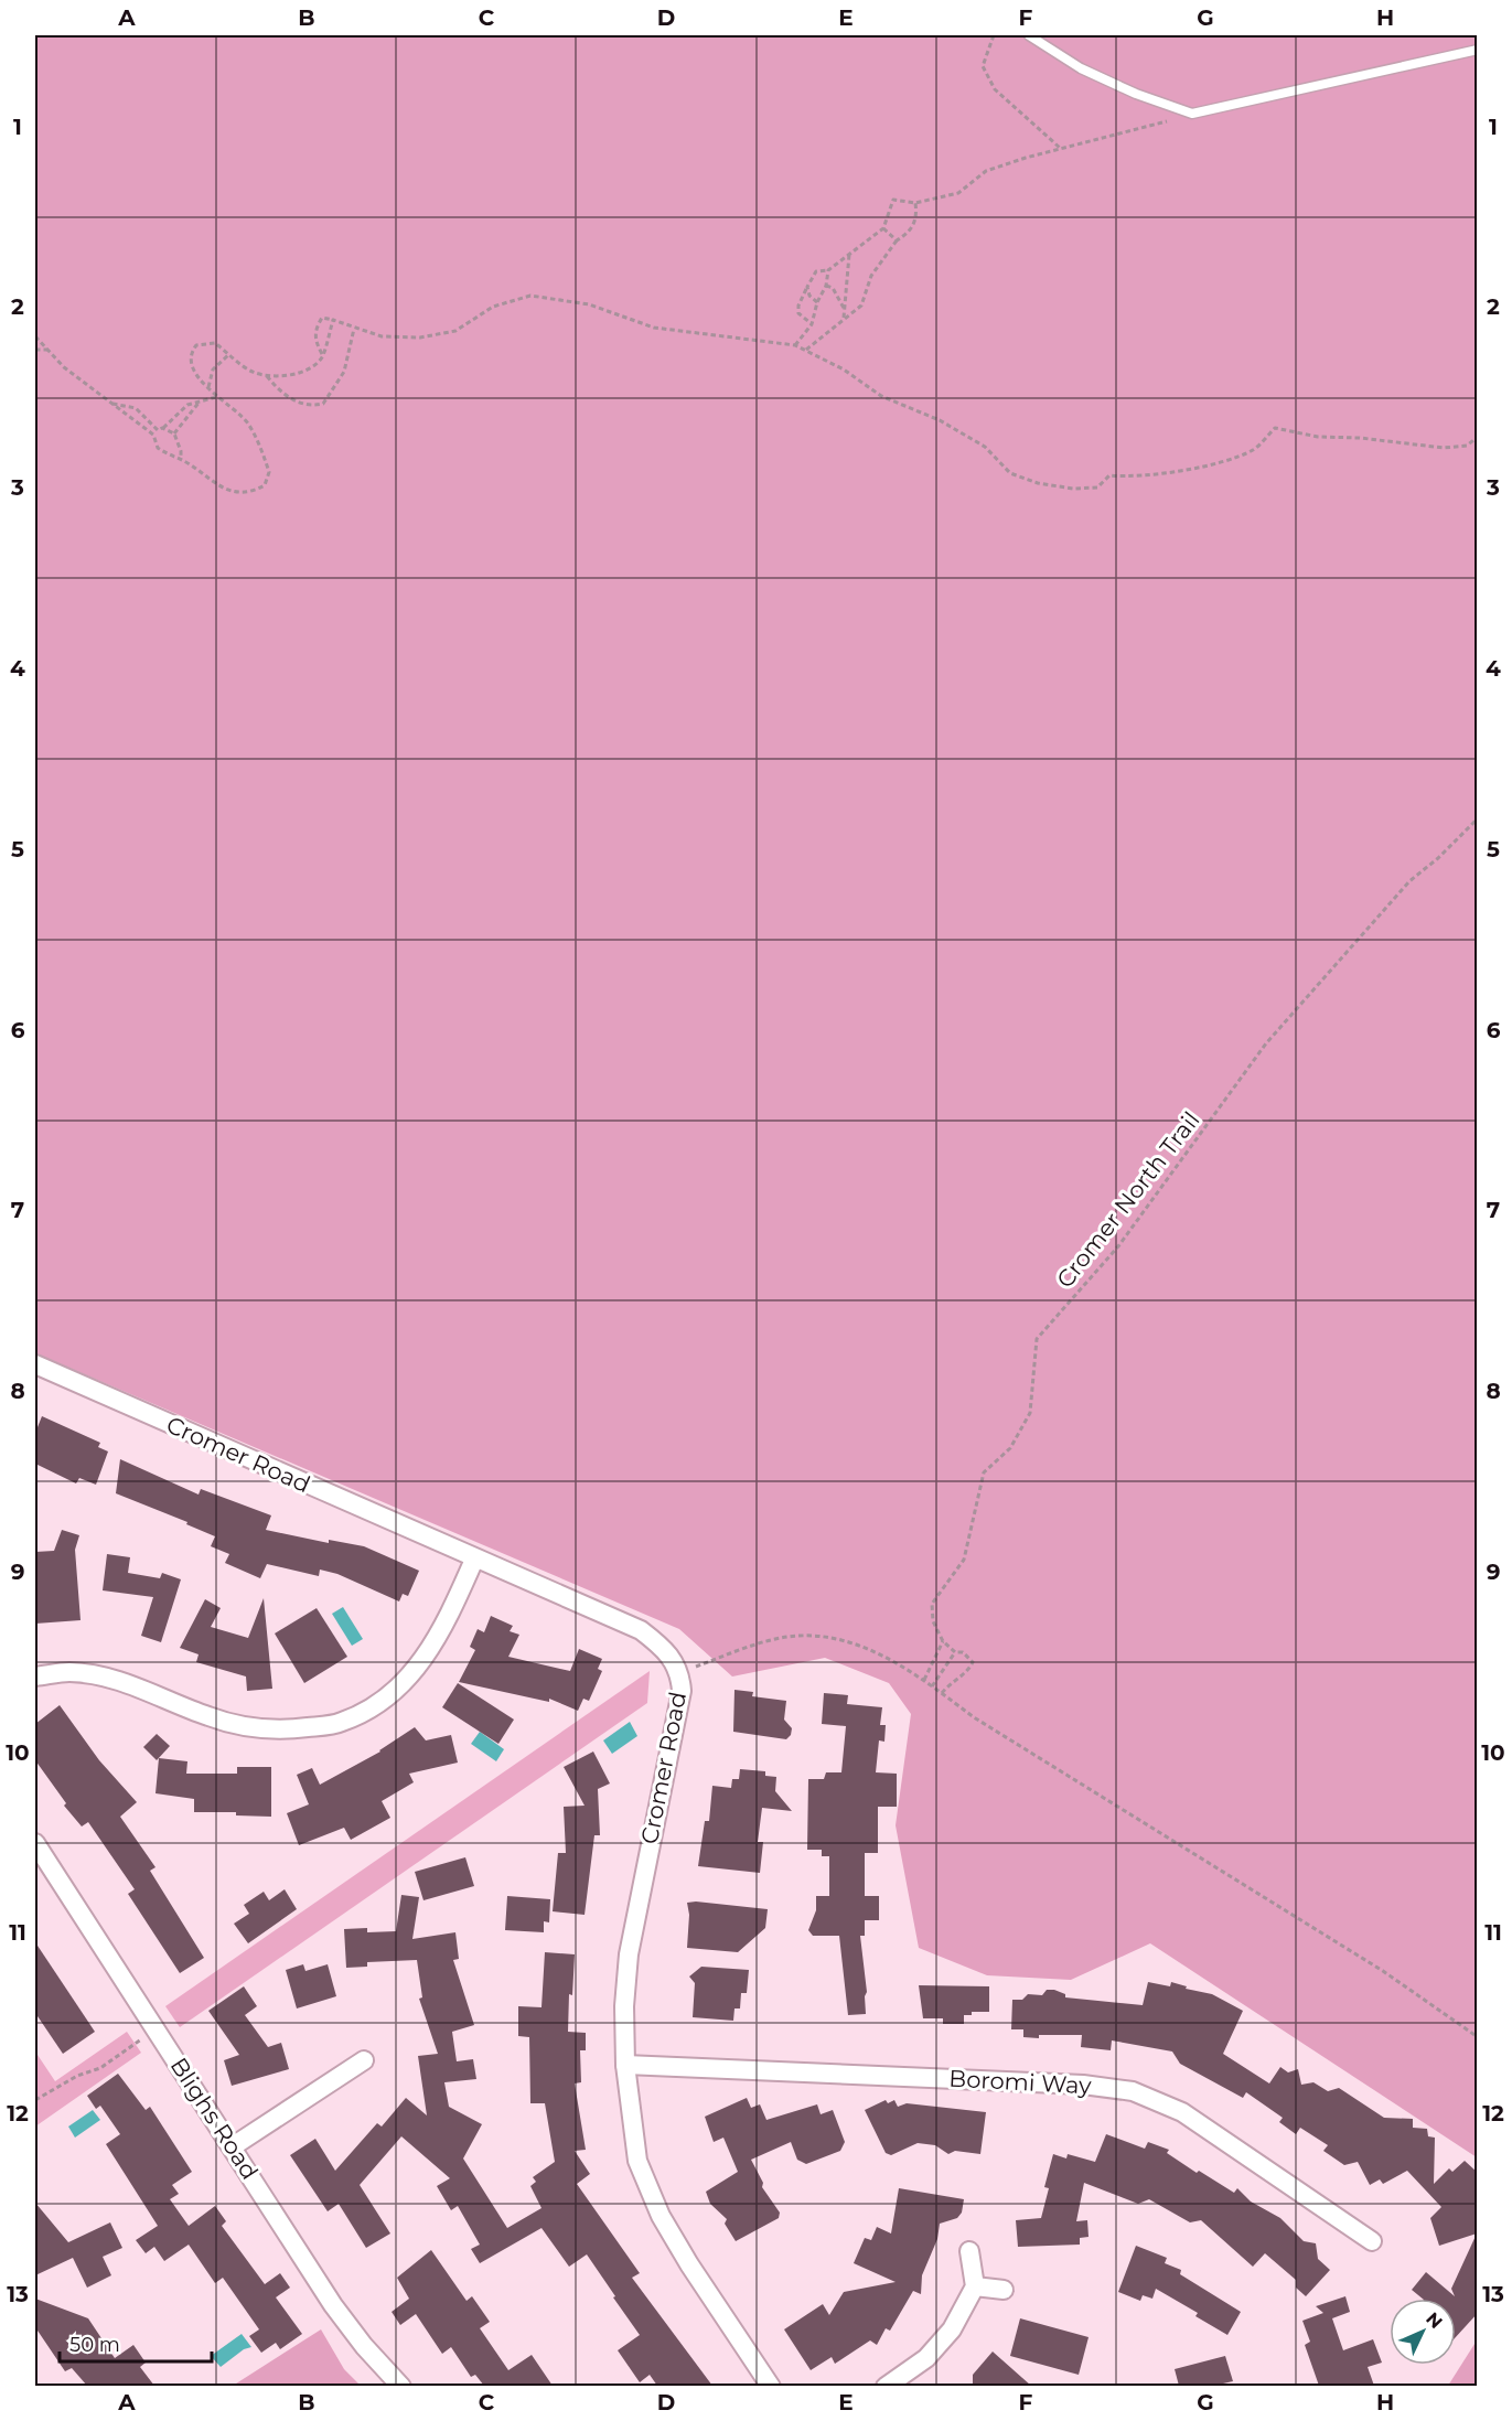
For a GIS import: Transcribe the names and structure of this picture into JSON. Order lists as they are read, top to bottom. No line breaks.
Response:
{"streets":{"street":["Cromer Road","Boromi Way","Blighs Road"],"path":["Cromer North Trail"]},"crossings":[["Cromer Road","Boromi Way"]],"scale_bar":"50 m","north":"top right","grid":{"columns":["A","B","C","D","E","F","G","H"],"rows":["1","2","3","4","5","6","7","8","9","10","11","12","13"]}}
